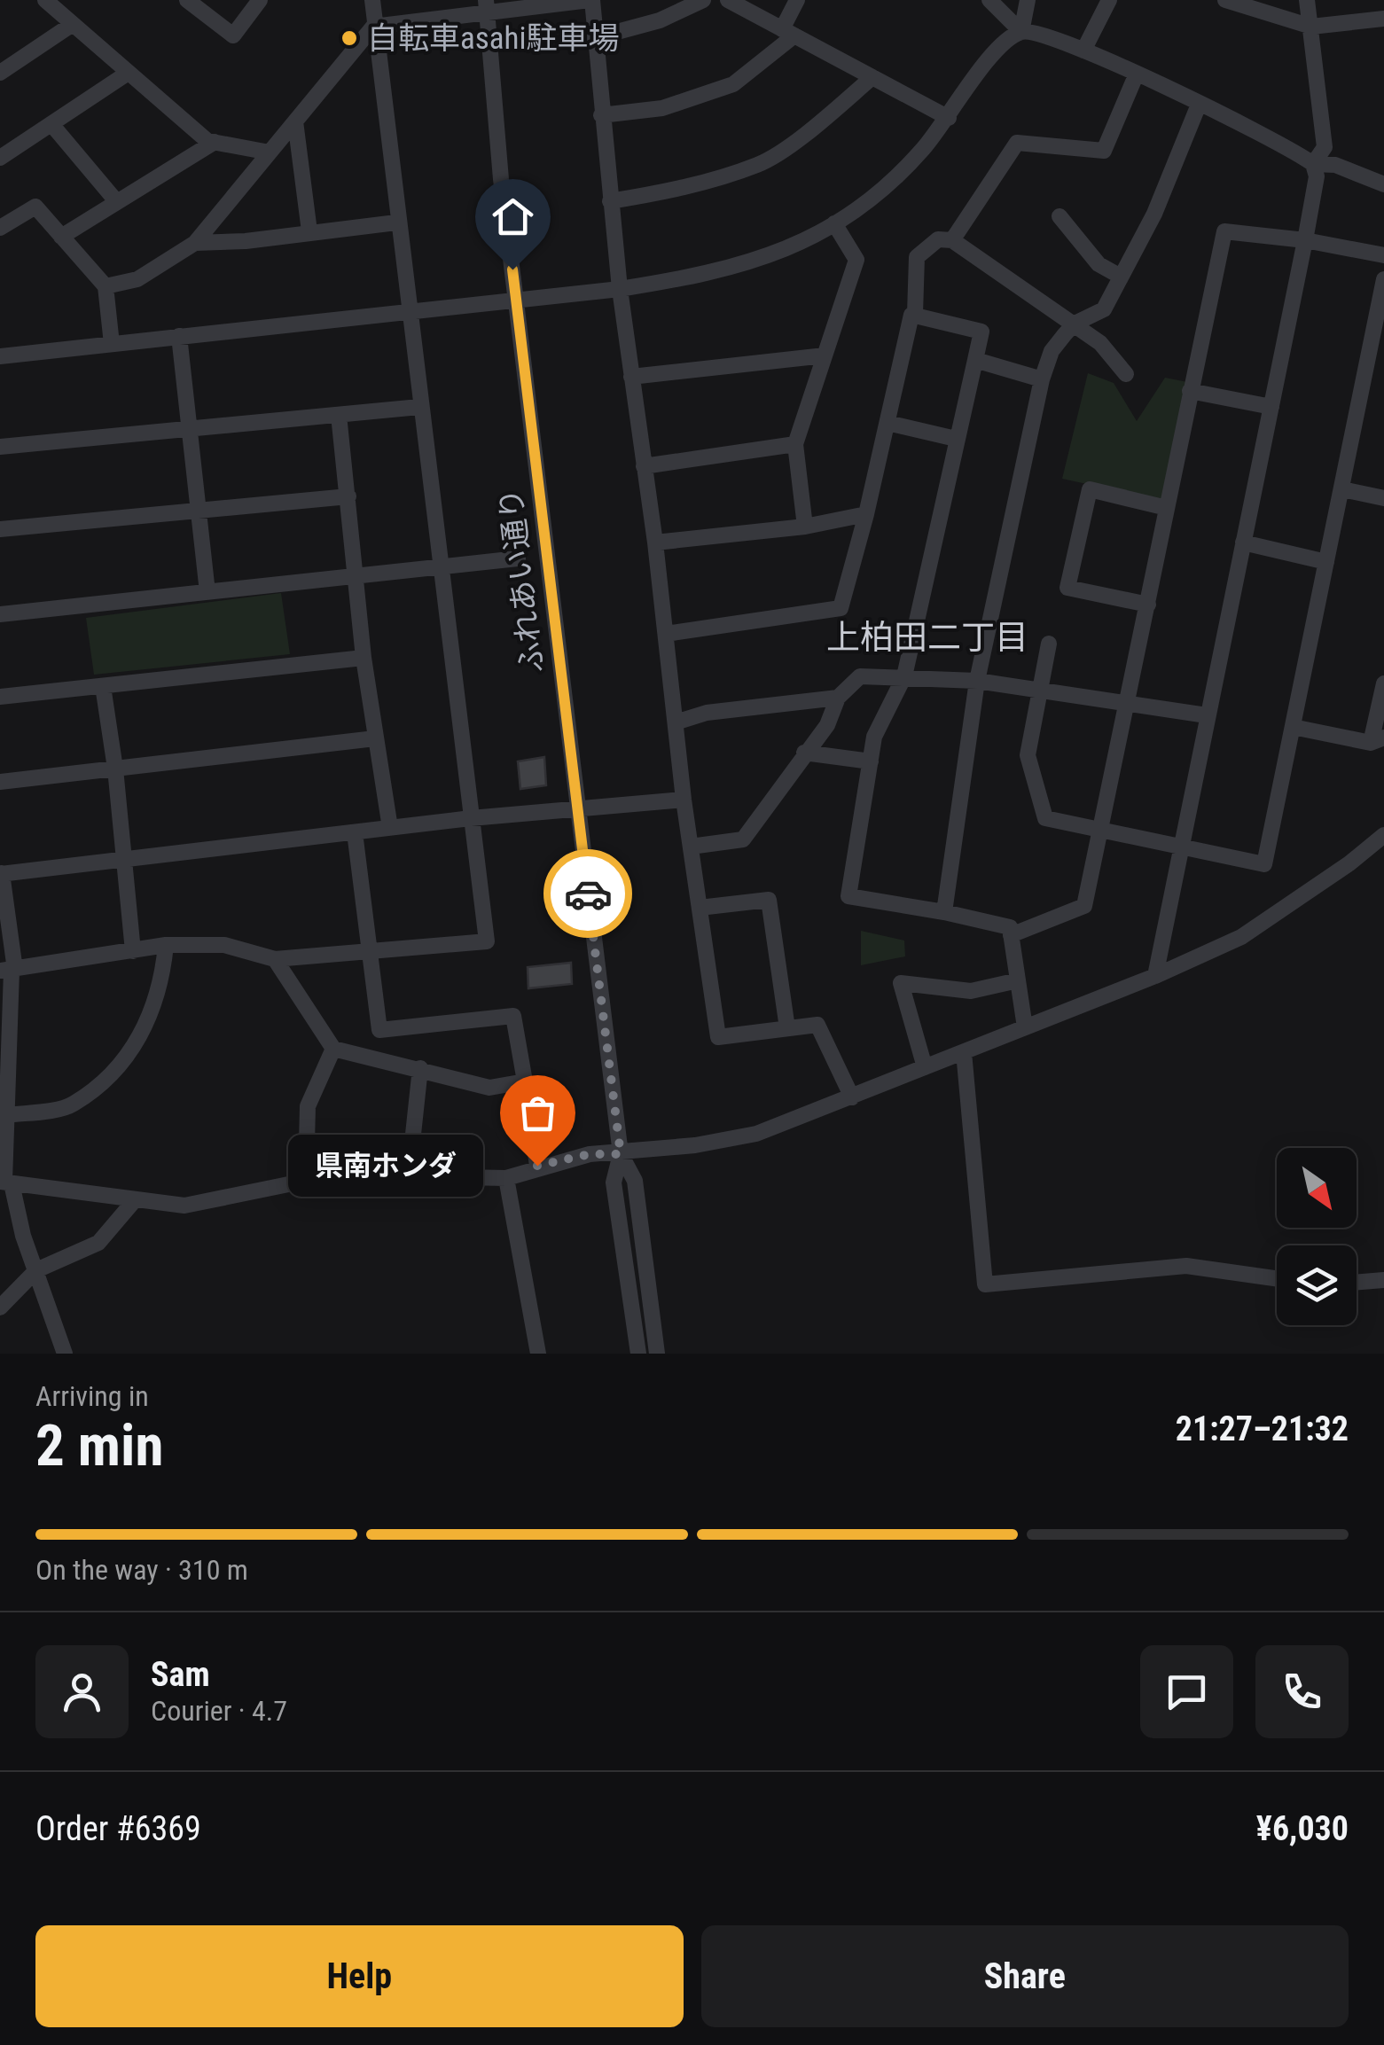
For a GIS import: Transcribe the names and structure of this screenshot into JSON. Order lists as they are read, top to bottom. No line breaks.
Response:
{"streets":{"street":["ふれあい通り"]},"districts":["上柏田二丁目"],"places":["自転車asahi駐車場","県南ホンダ"],"north":"bottom right","page":{"bubble":"県南ホンダ","heading":["2 min","Arriving in","21:27–21:32"],"panel":["Sam","Courier · 4.7","Order #6369","¥6,030"],"bar":"On the way · 310 m","buttons":["Help","Share"]}}
